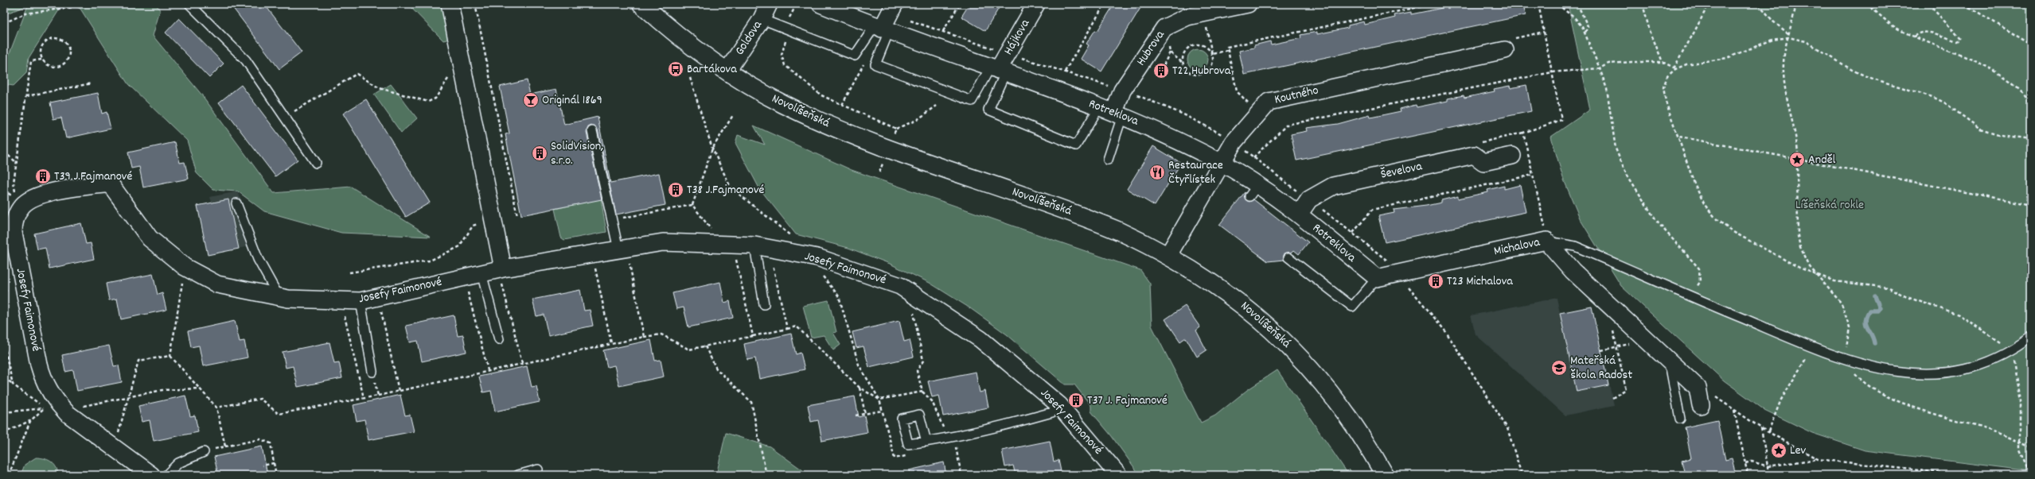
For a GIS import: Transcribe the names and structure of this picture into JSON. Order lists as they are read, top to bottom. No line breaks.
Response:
{"streets":{"street":["Hájkova","Goldova","Hubrova","Koutného","Novolíšeňská","Rotreklova","Ševelova","Michalova","Josefy Faimonové"]},"crossings":[["Hájkova","Rotreklova"],["Goldova","Novolíšeňská"],["Hubrova","Rotreklova"],["Koutného","Novolíšeňská"],["Koutného","Rotreklova"],["Rotreklova","Ševelova"],["Rotreklova","Michalova"]],"parks":["Líšeňská rokle"],"places":{"bus stop":["Bartákova"],"building":["T22 Hubrova","SolidVision, s.r.o.","T39 J.Fajmanové","T38 J.Fajmanové","T23 Michalova","T37 J. Fajmanové"],"bar":["Originál 1869"],"place":["Anděl","Lev"],"restaurant":["Restaurace Čtyřlístek"],"school or university":["Mateřská škola Radost"]}}
